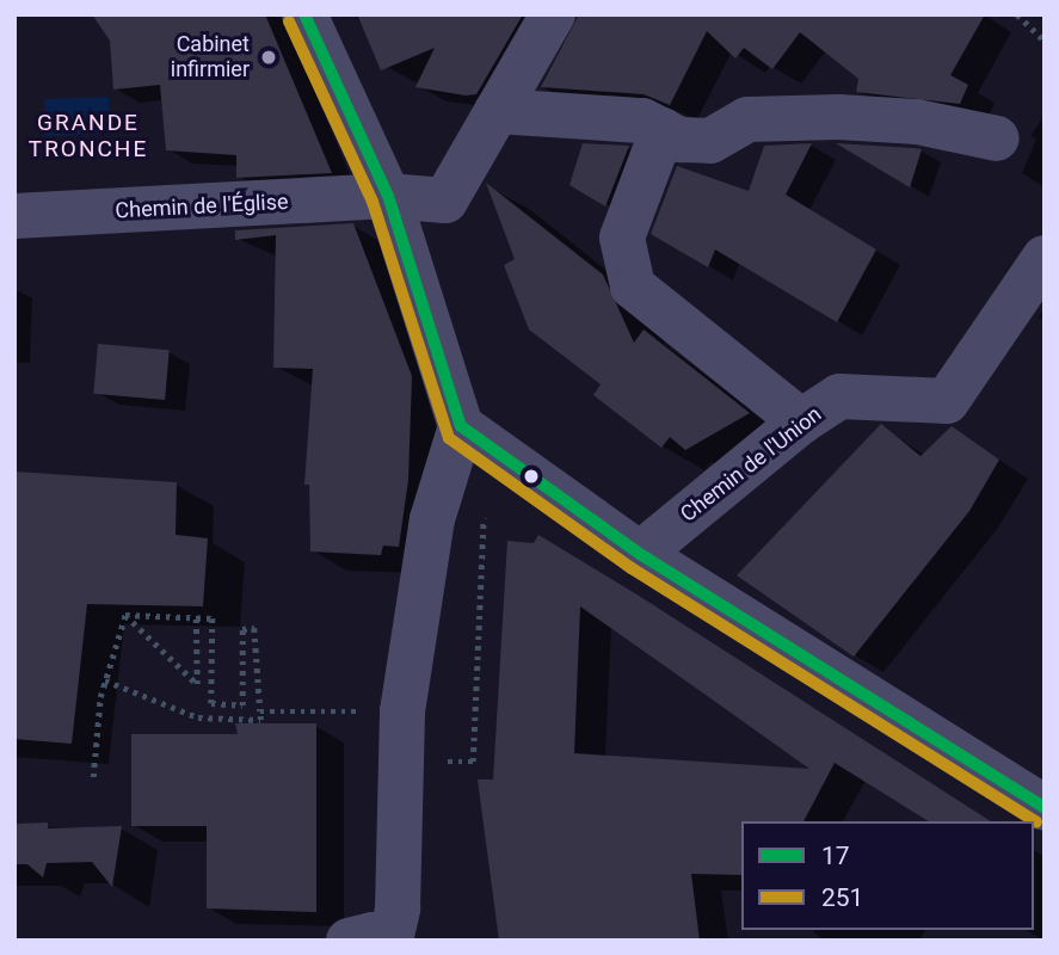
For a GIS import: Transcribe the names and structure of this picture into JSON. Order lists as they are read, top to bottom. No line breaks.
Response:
{"streets":{"street":["Chemin de l'Église","Chemin de l'Union"]},"districts":["GRANDE TRONCHE"],"places":["Cabinet infirmier"],"lines":["transit line 17","transit line 251"],"legend":["17","251"]}
